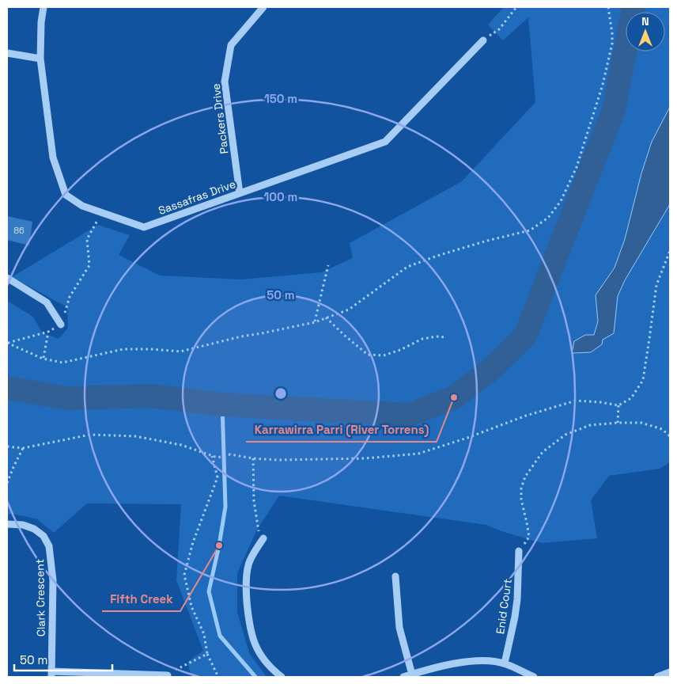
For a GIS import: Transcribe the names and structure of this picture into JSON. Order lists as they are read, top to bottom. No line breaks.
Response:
{"streets":{"street":["Packers Drive","Sassafras Drive","Clark Crescent","Enid Court"]},"crossings":[["Packers Drive","Sassafras Drive"]],"places":["Karrawirra Parri (River Torrens)","Fifth Creek"],"house_numbers":["86"],"scale_bar":"50 m","north":"top","rings":["150 m","100 m","50 m"]}
